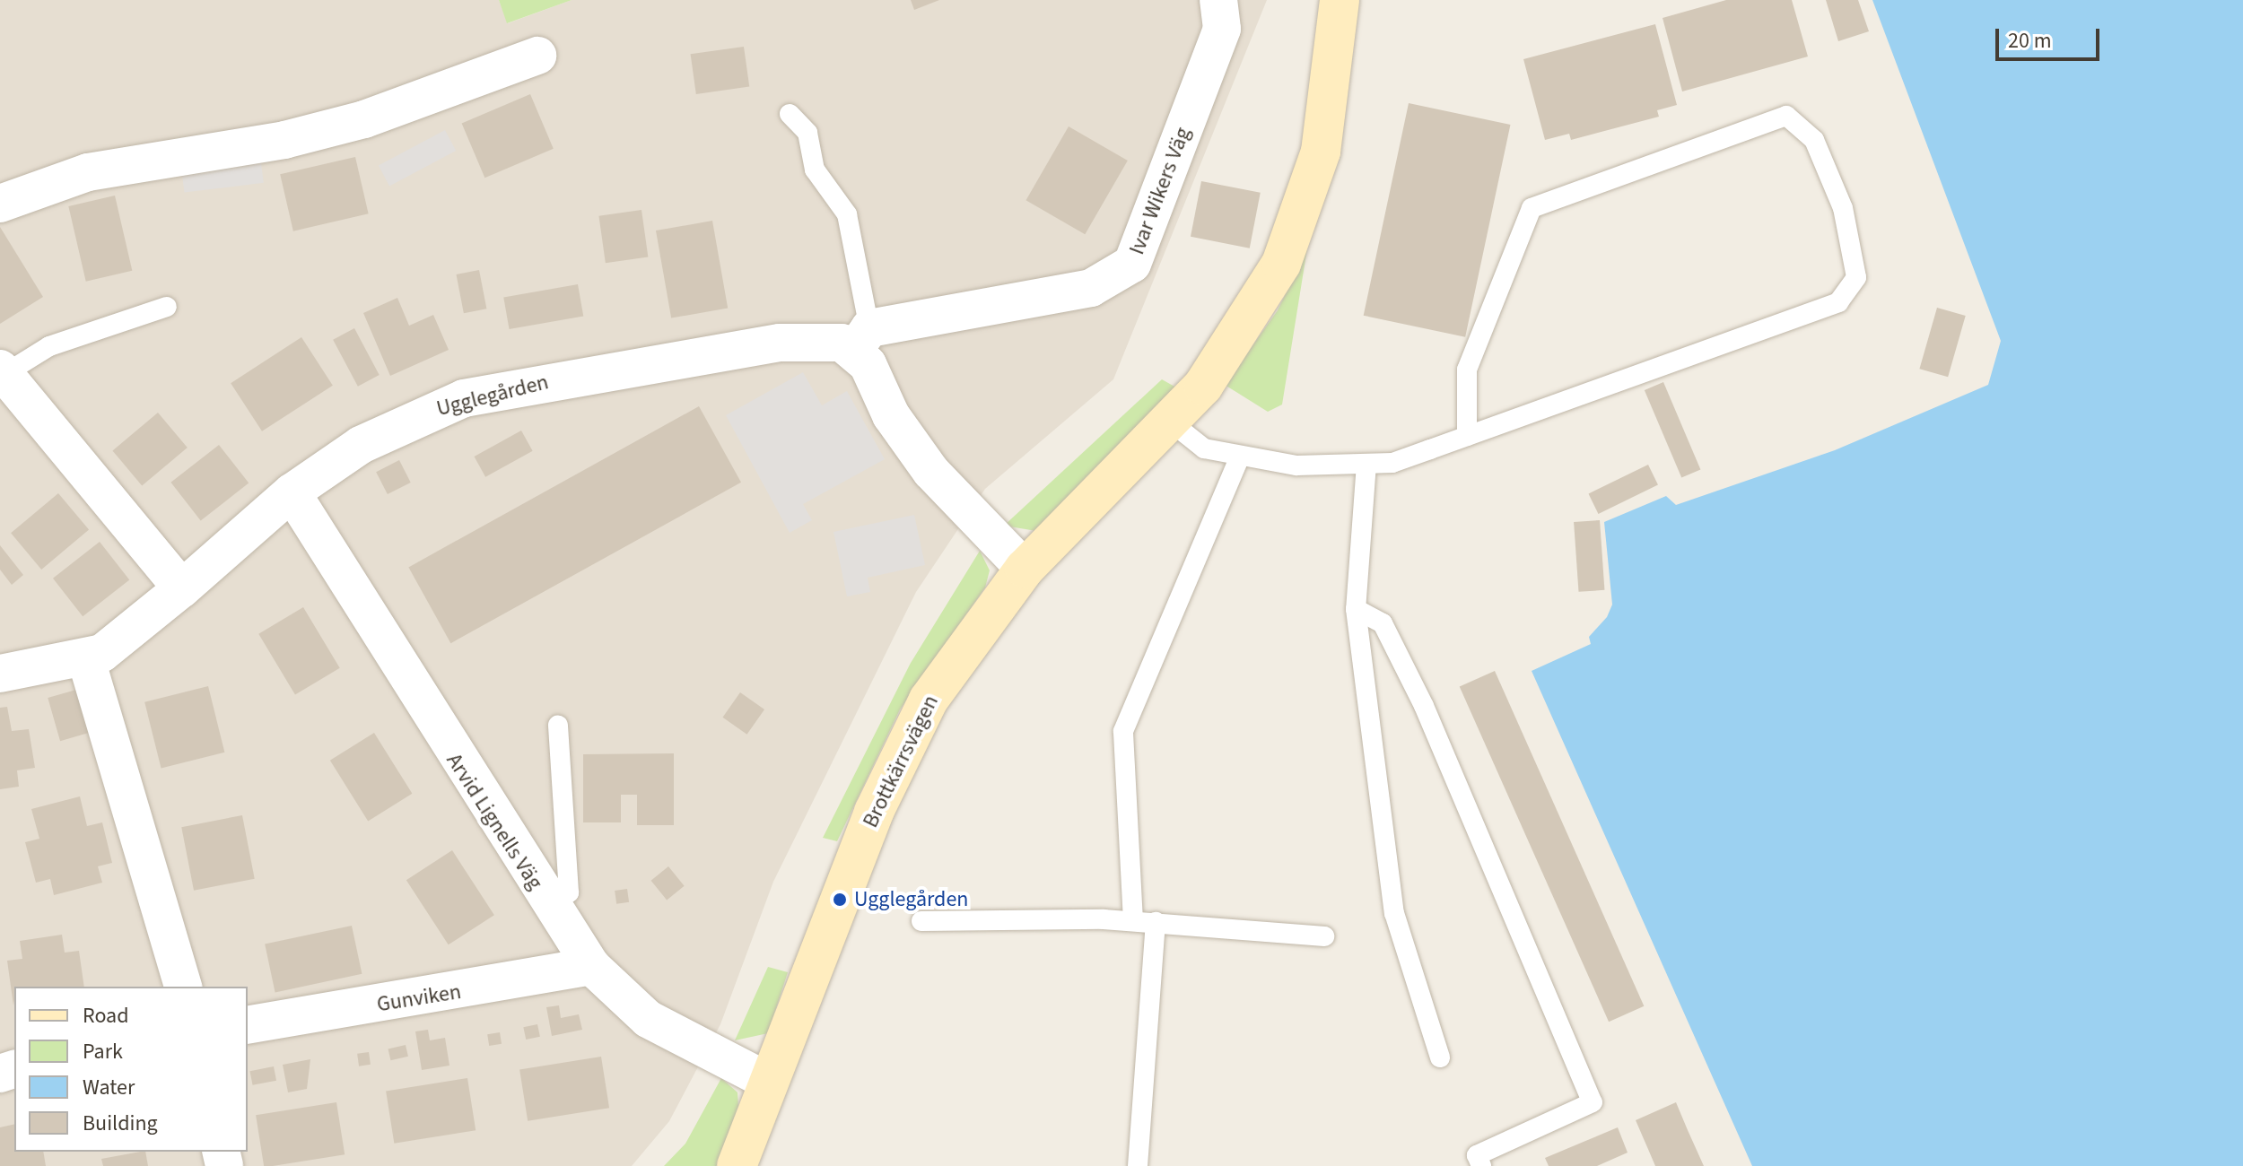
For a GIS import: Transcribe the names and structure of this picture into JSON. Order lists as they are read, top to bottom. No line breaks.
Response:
{"streets":{"street":["Ivar Wikers Väg","Ugglegården","Brottkärrsvägen","Arvid Lignells Väg","Gunviken"]},"crossings":[["Ivar Wikers Väg","Ugglegården"],["Ugglegården","Arvid Lignells Väg"],["Brottkärrsvägen","Arvid Lignells Väg"],["Arvid Lignells Väg","Gunviken"]],"places":["Ugglegården"],"legend":["Road","Park","Water","Building"],"scale_bar":"20 m"}
